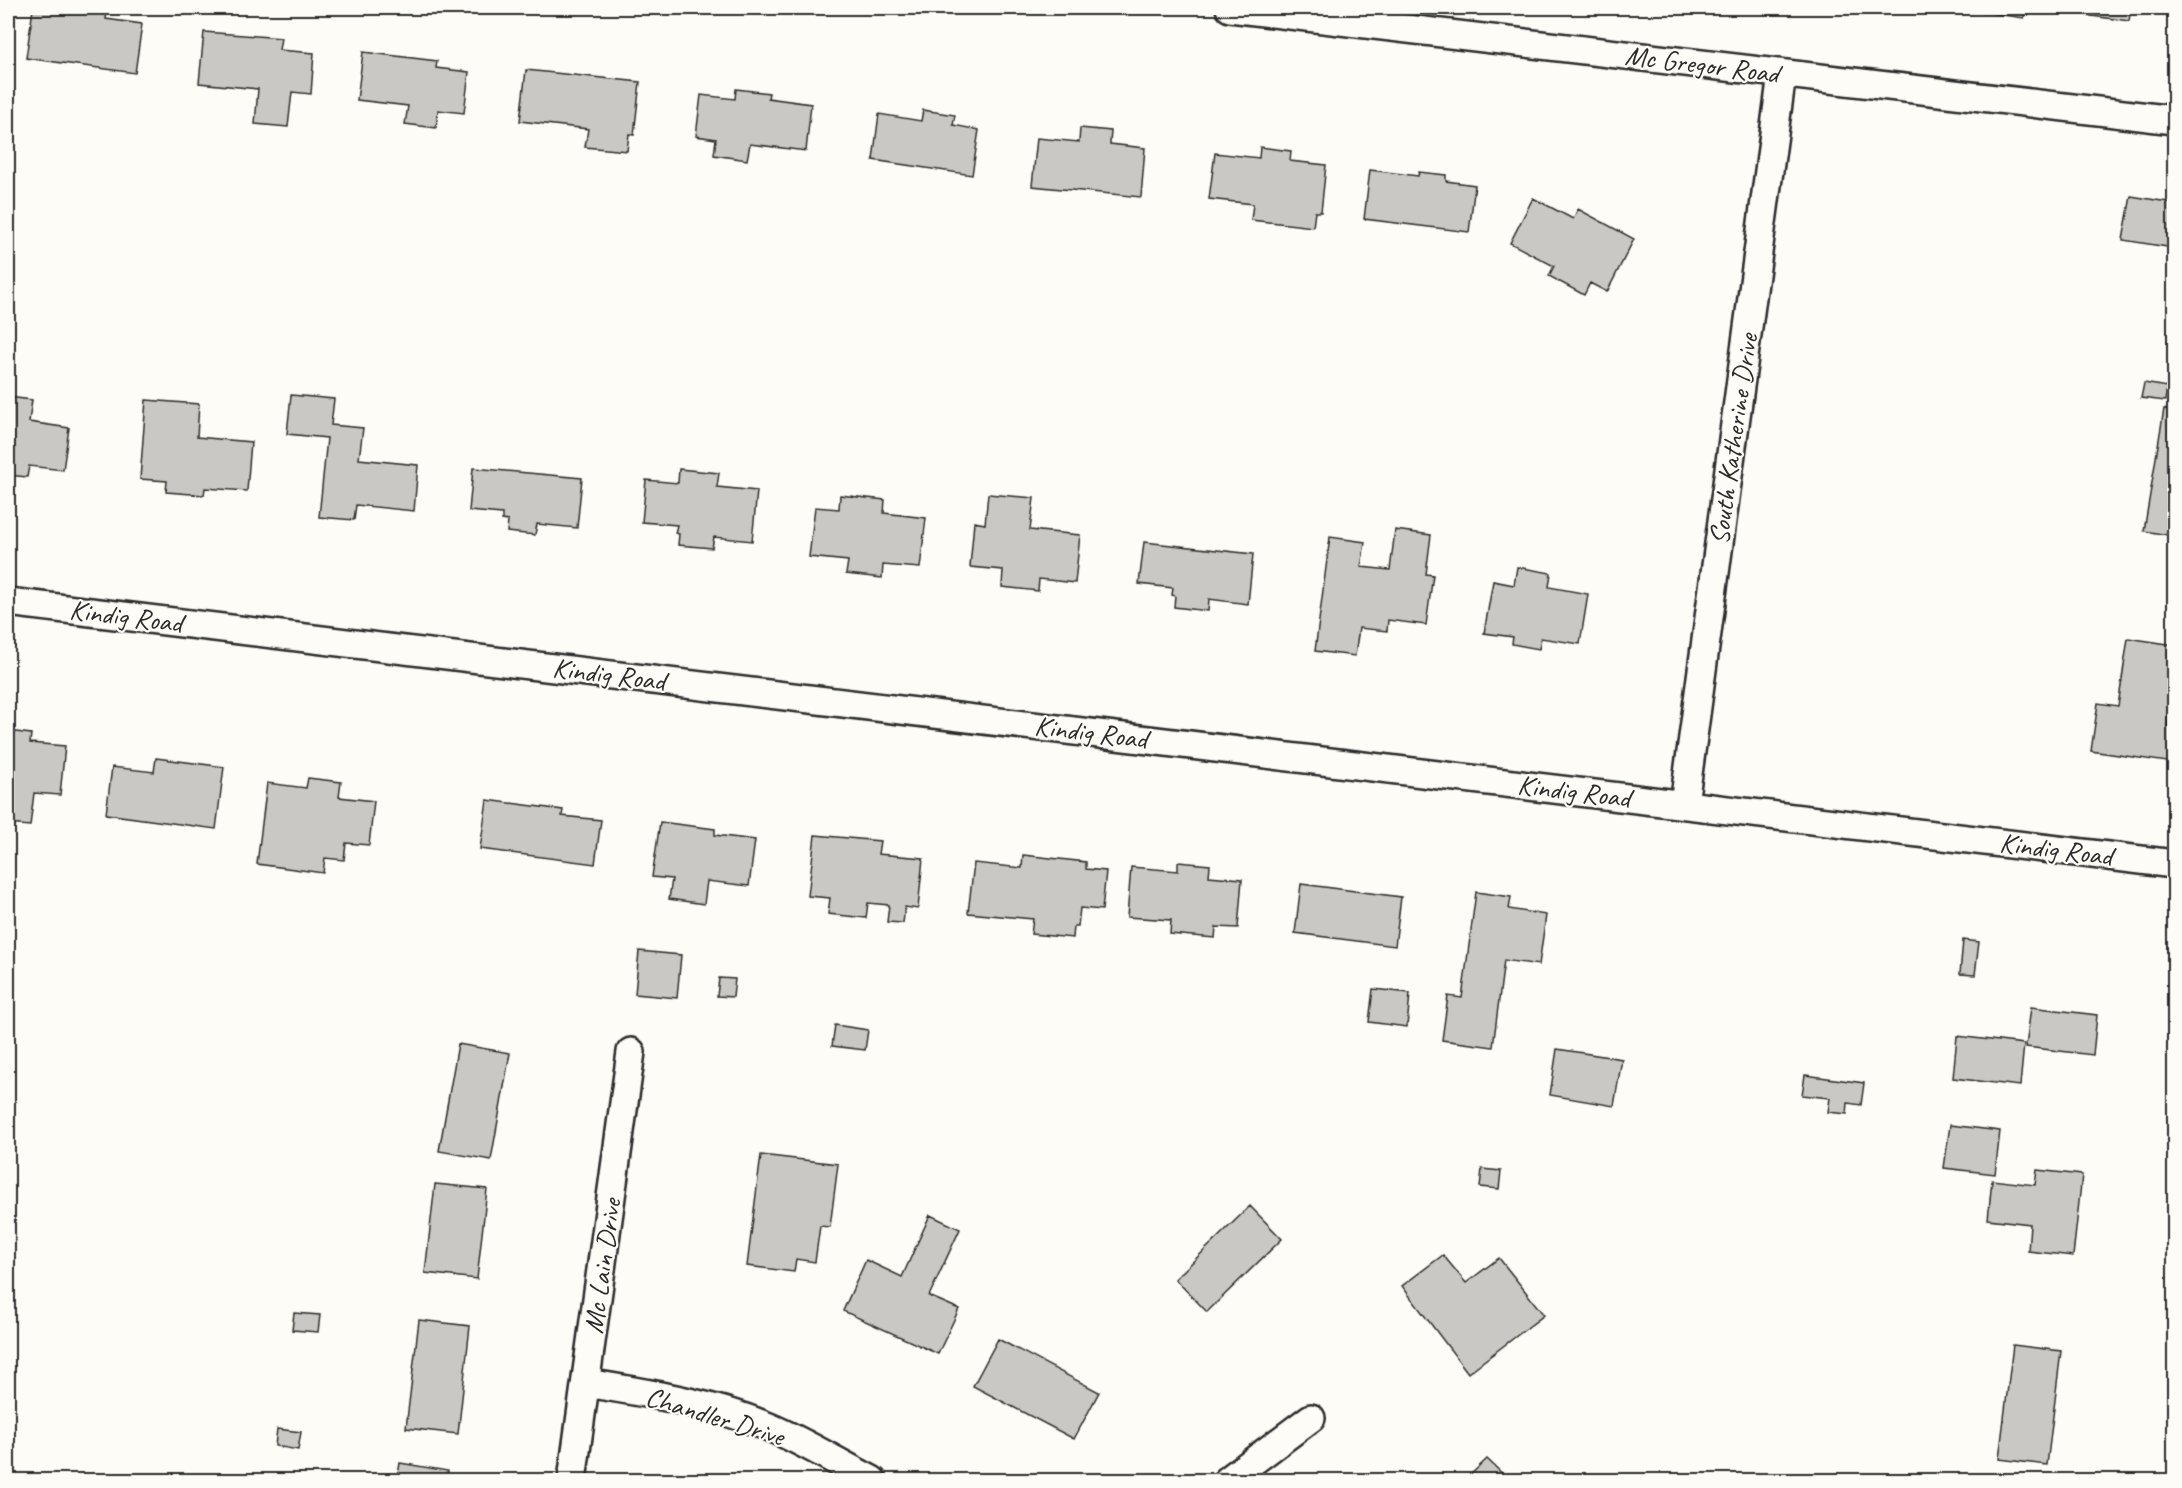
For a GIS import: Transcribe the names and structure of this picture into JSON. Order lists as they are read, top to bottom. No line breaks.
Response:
{"streets":{"street":["Mc Gregor Road","South Katherine Drive","Kindig Road","Mc Lain Drive","Chandler Drive"]},"crossings":[["Mc Gregor Road","South Katherine Drive"],["South Katherine Drive","Kindig Road"],["Mc Lain Drive","Chandler Drive"]]}
